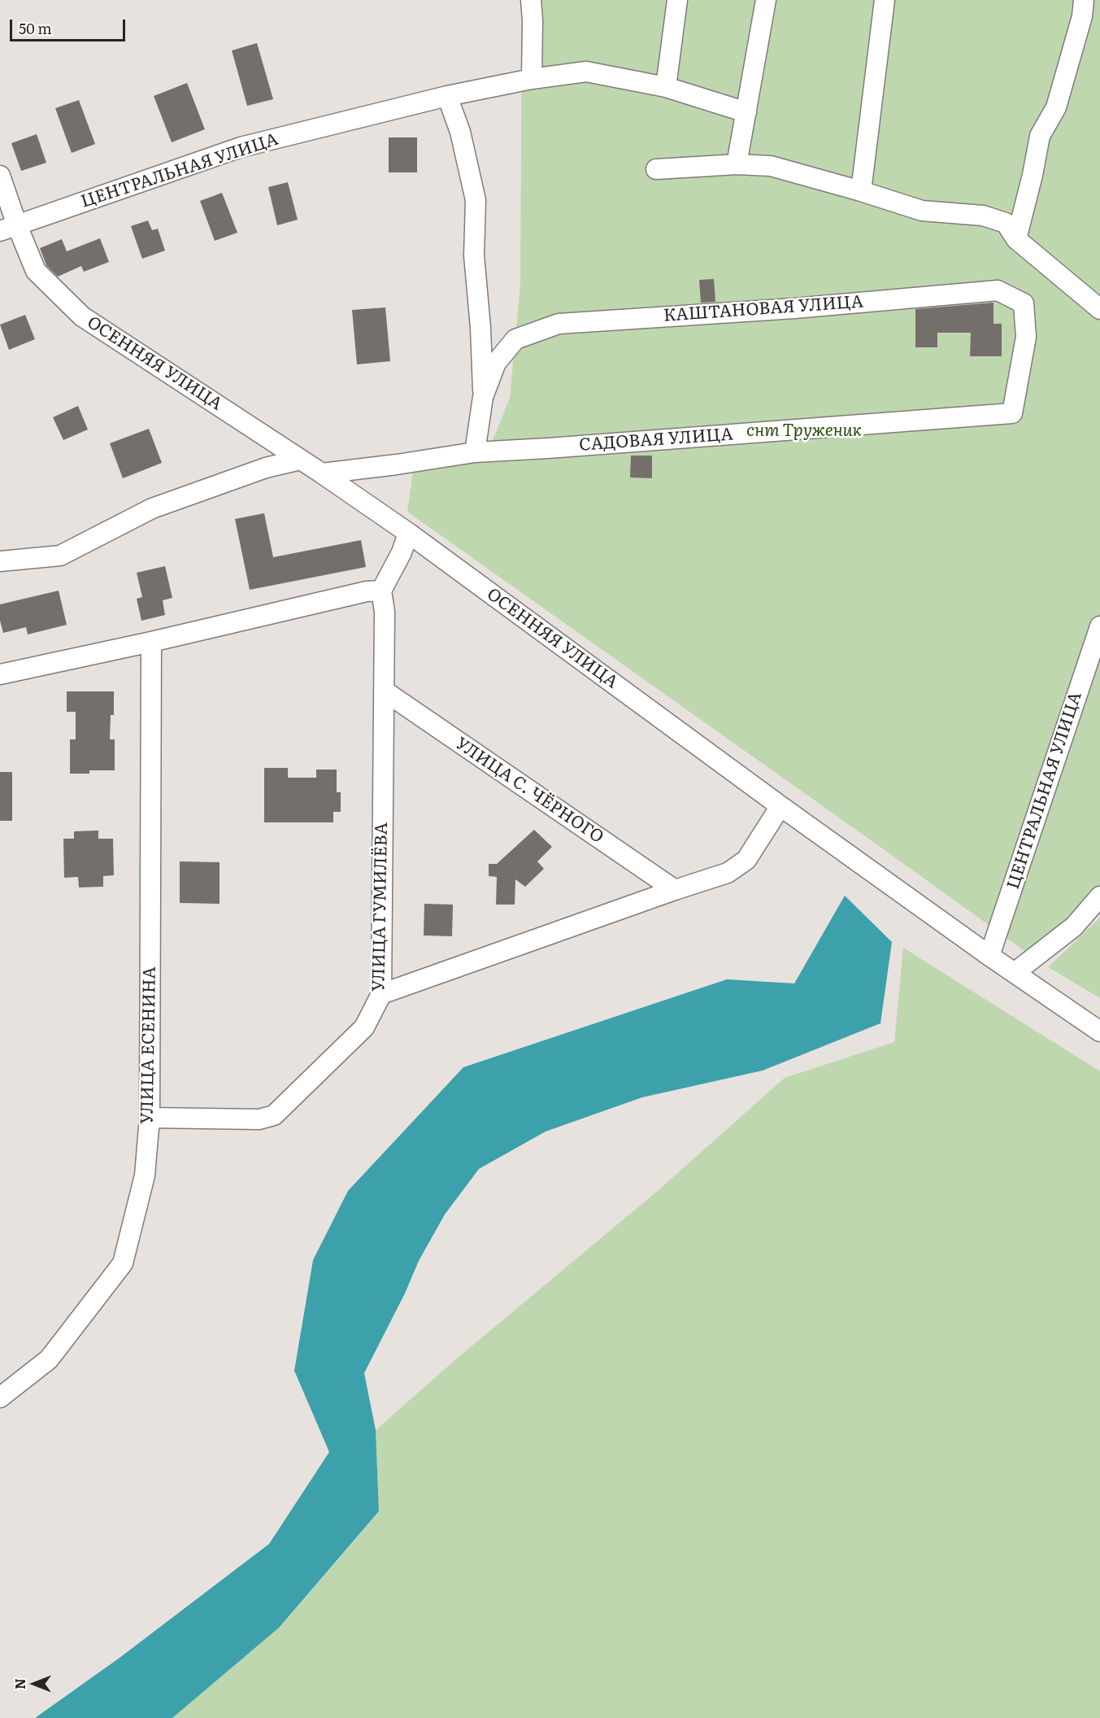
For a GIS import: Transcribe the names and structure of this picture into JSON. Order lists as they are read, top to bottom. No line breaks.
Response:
{"streets":{"street":["ЦЕНТРАЛЬНАЯ УЛИЦА","КАШТАНОВАЯ УЛИЦА","ОСЕННЯЯ УЛИЦА","САДОВАЯ УЛИЦА","УЛИЦА С. ЧЁРНОГО","УЛИЦА ГУМИЛЁВА","УЛИЦА ЕСЕНИНА"]},"crossings":[["ЦЕНТРАЛЬНАЯ УЛИЦА","ОСЕННЯЯ УЛИЦА"],["КАШТАНОВАЯ УЛИЦА","САДОВАЯ УЛИЦА"],["УЛИЦА С. ЧЁРНОГО","УЛИЦА ГУМИЛЁВА"],["УЛИЦА ГУМИЛЁВА","УЛИЦА ЕСЕНИНА"]],"parks":["снт Труженик"],"scale_bar":"50 m","north":"left"}
